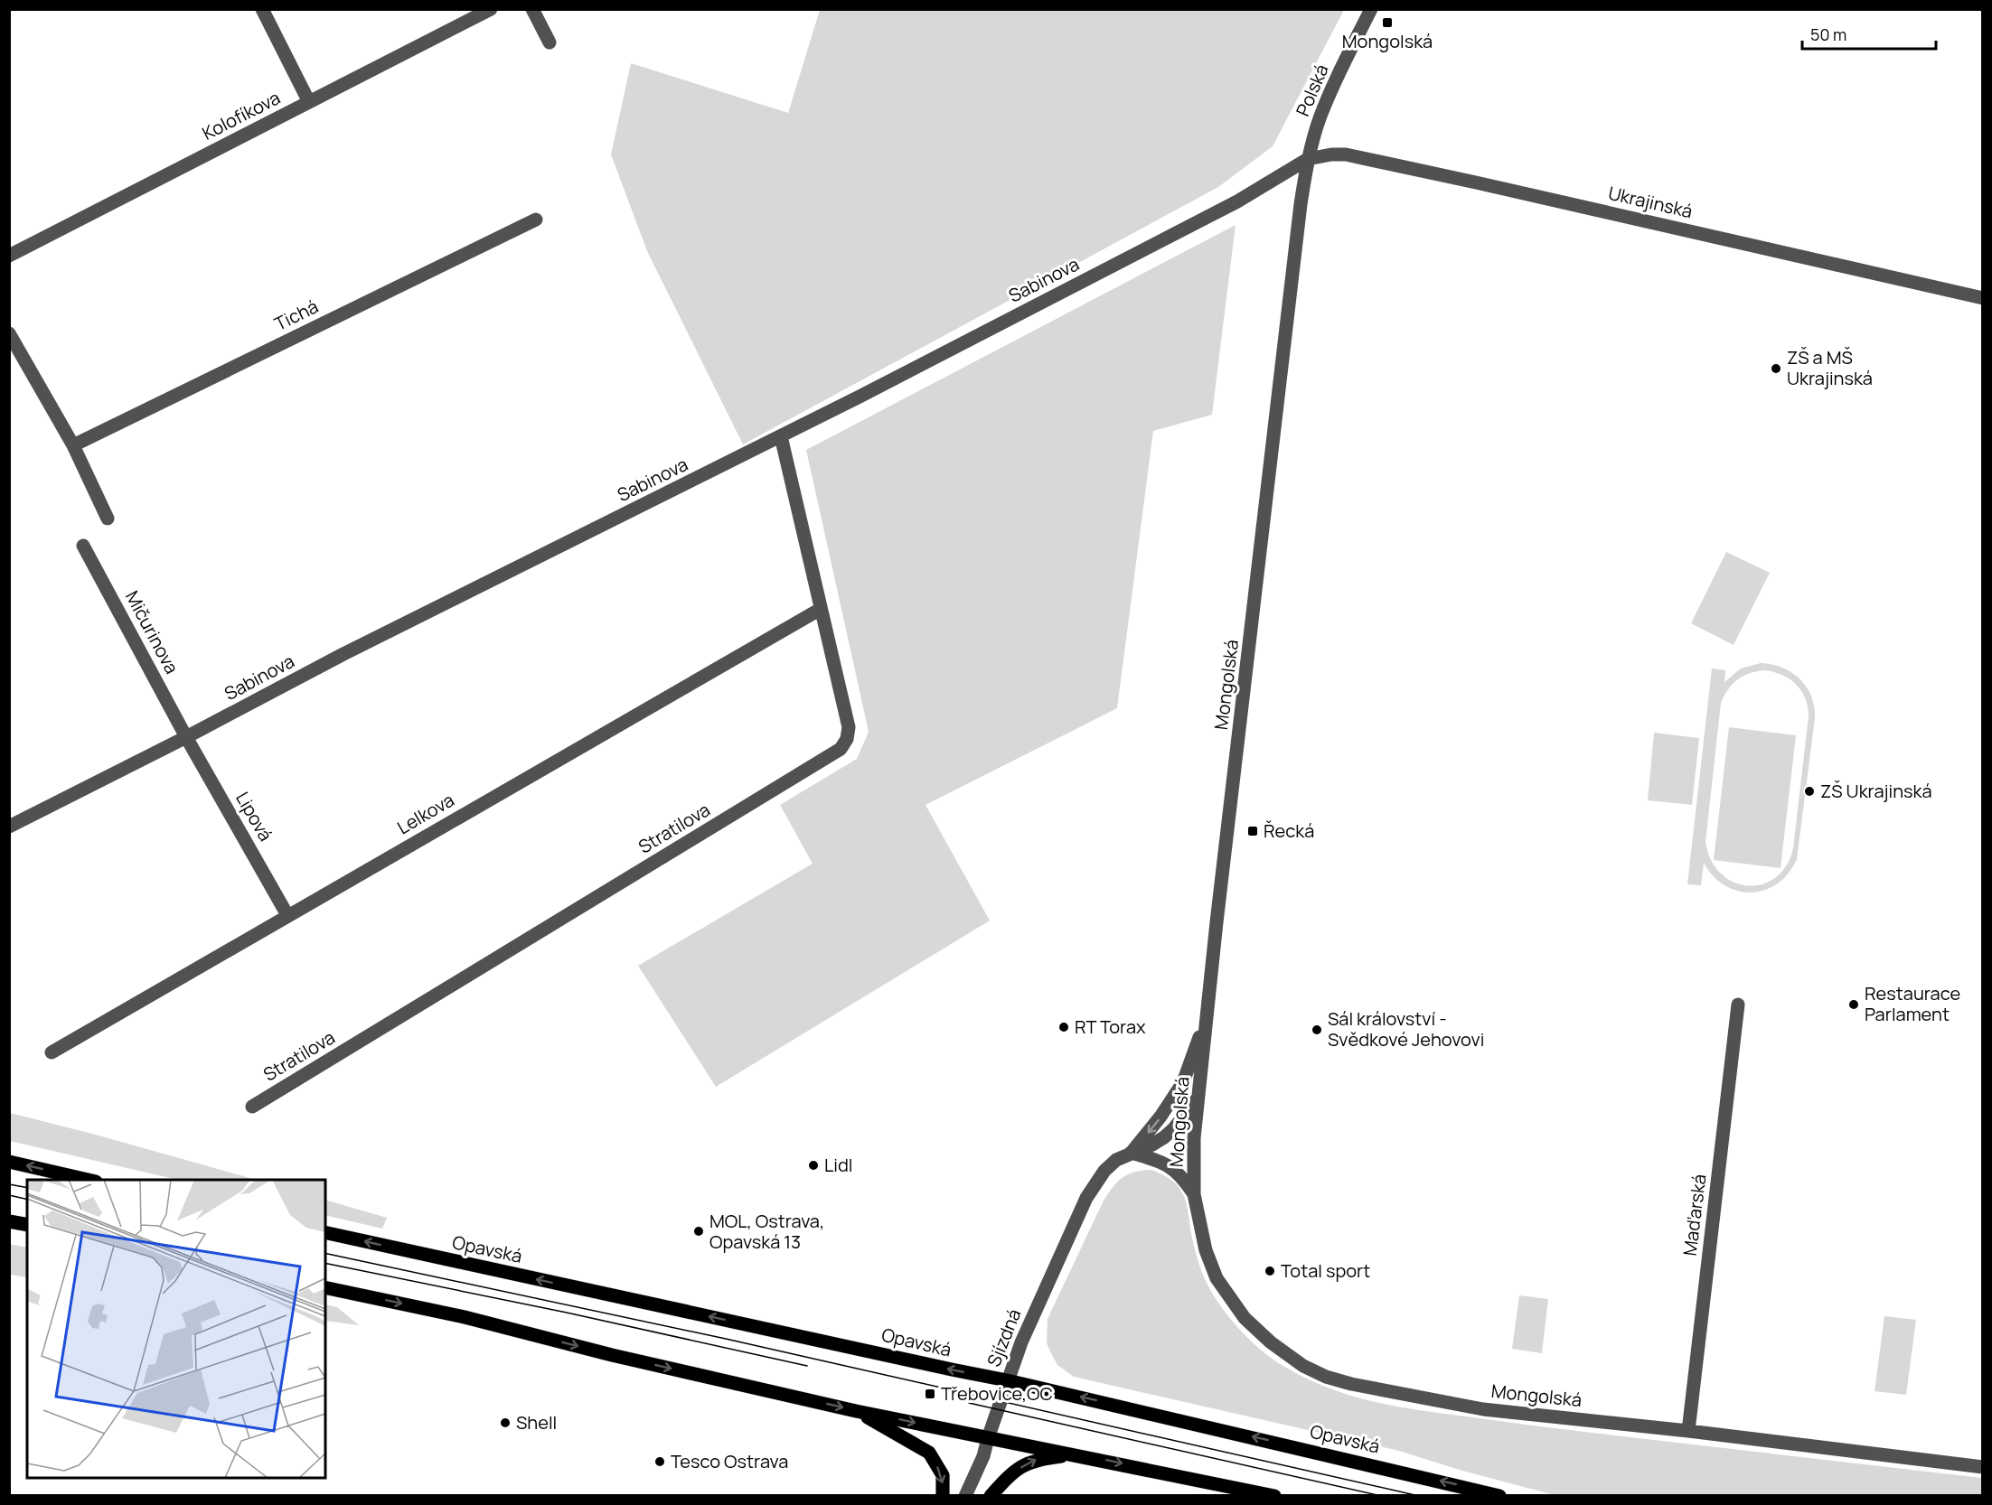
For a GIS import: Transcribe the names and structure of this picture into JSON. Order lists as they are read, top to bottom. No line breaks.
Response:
{"streets":{"main road":["Opavská"],"street":["Polská","Kolofíkova","Ukrajinská","Sabinova","Tichá","Mičurinova","Mongolská","Lelkova","Lipová","Stratilova","Maďarská","Sjízdná"]},"crossings":[["Polská","Ukrajinská"],["Polská","Sabinova"],["Polská","Mongolská"],["Ukrajinská","Sabinova"],["Ukrajinská","Mongolská"],["Sabinova","Mičurinova"],["Sabinova","Mongolská"],["Sabinova","Lipová"],["Sabinova","Stratilova"],["Mičurinova","Lipová"],["Mongolská","Maďarská"],["Lelkova","Lipová"],["Lelkova","Stratilova"],["Opavská","Sjízdná"]],"places":{"transit":["Mongolská","Řecká","Třebovice,OC"],"other":["ZŠ a MŠ Ukrajinská","ZŠ Ukrajinská","Restaurace Parlament","RT Torax","Sál království - Svědkové Jehovovi","Lidl","MOL, Ostrava, Opavská 13","Total sport","Shell","Tesco Ostrava"]},"scale_bar":"50 m"}
